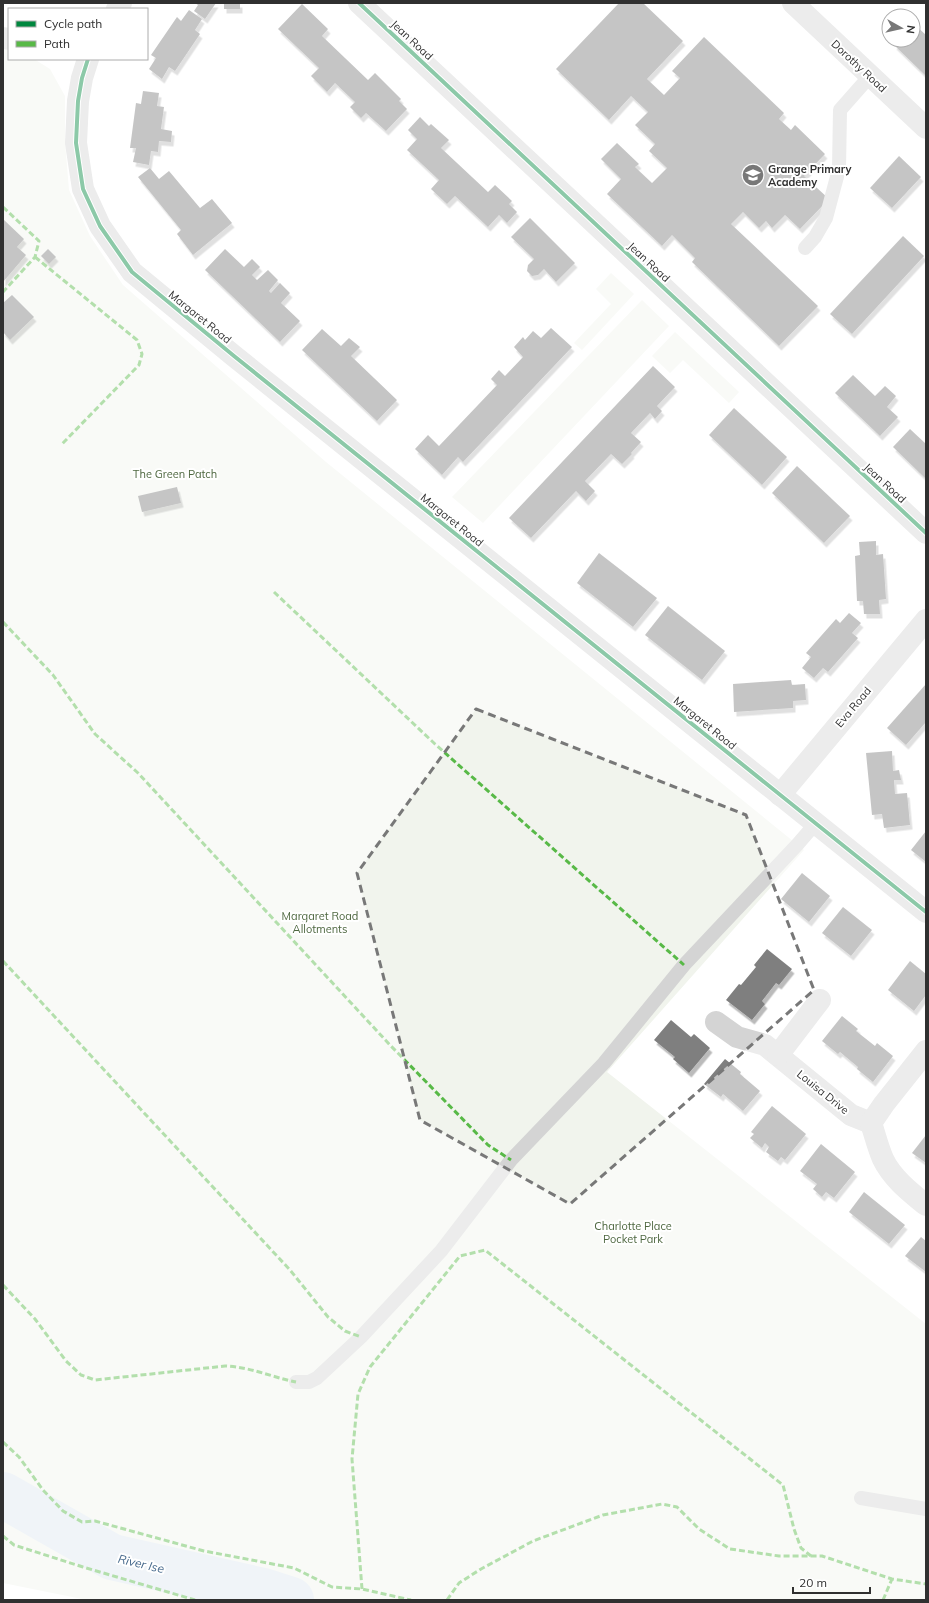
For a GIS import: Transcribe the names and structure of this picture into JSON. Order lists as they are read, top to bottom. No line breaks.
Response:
{"streets":{"street":["Jean Road","Dorothy Road","Margaret Road","Eva Road","Louisa Drive"]},"crossings":[["Margaret Road","Eva Road"]],"water":["River Ise"],"parks":["The Green Patch","Margaret Road Allotments","Charlotte Place Pocket Park"],"places":{"school or university":["Grange Primary Academy"]},"legend":["Cycle path","Path"],"scale_bar":"20 m","north":"right"}
